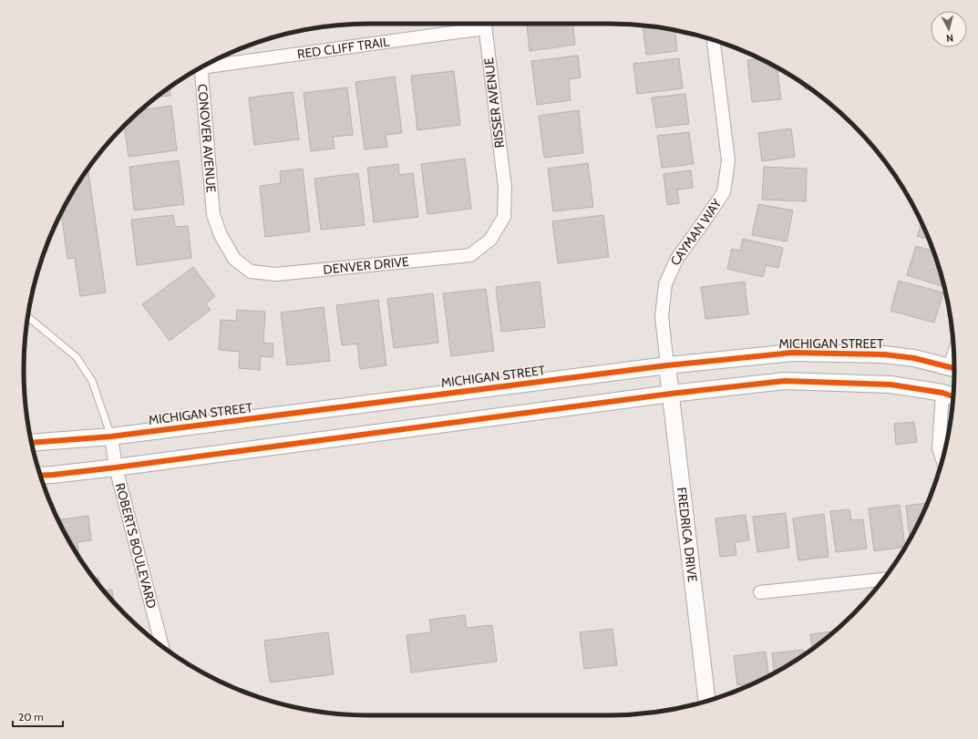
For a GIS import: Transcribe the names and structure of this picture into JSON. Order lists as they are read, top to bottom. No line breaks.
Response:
{"streets":{"street":["RED CLIFF TRAIL","RISSER AVENUE","CONOVER AVENUE","CAYMAN WAY","DENVER DRIVE","MICHIGAN STREET","FREDRICA DRIVE","ROBERTS BOULEVARD"]},"crossings":[["RISSER AVENUE","DENVER DRIVE"],["CONOVER AVENUE","DENVER DRIVE"],["CAYMAN WAY","MICHIGAN STREET"],["CAYMAN WAY","FREDRICA DRIVE"],["MICHIGAN STREET","FREDRICA DRIVE"],["MICHIGAN STREET","ROBERTS BOULEVARD"]],"scale_bar":"20 m","north":"bottom"}
